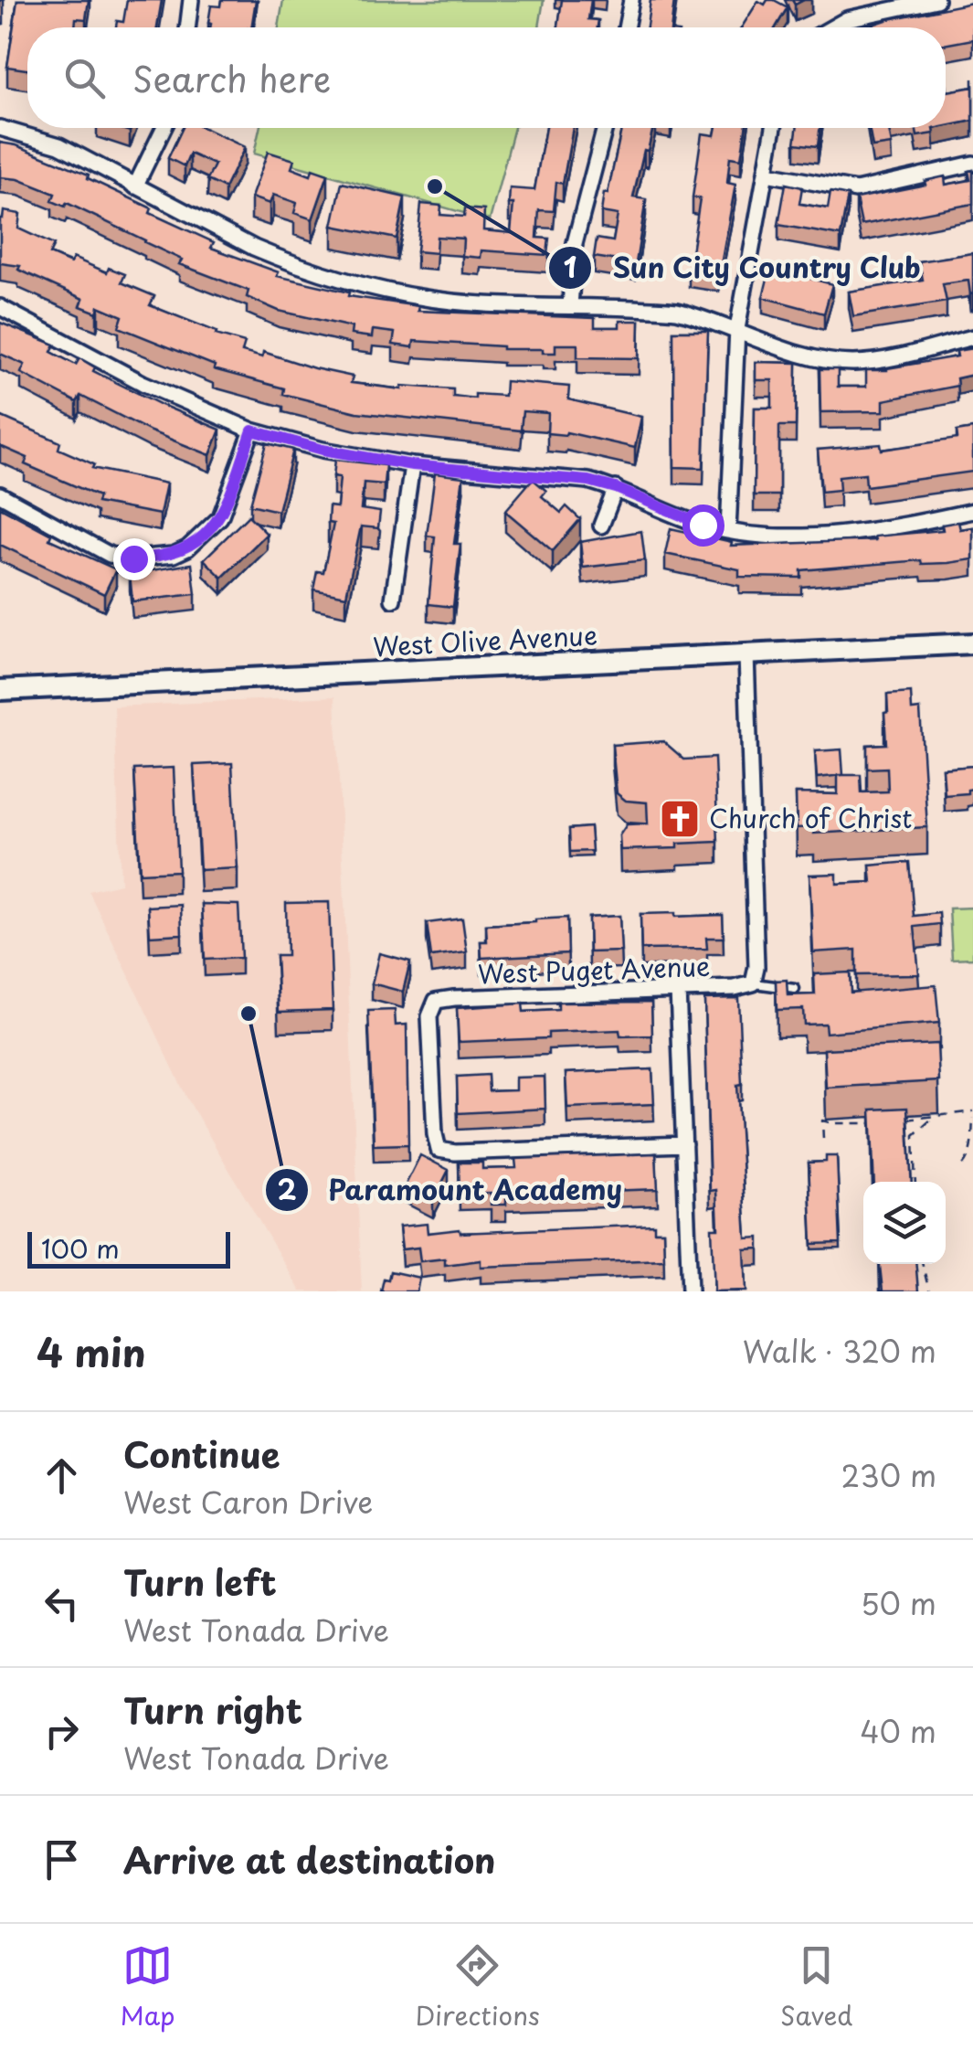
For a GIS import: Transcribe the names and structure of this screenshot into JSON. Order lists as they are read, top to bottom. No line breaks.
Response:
{"streets":{"main road":["West Olive Avenue"],"street":["West Puget Avenue"]},"places":{"other":["Sun City Country Club","Paramount Academy"],"church":["Church of Christ"]},"scale_bar":"100 m","page":{"search":"Search here","scale":"100 m","heading":["4 min","Walk · 320 m"],"list":[["Continue","West Caron Drive","230 m"],["Turn left","West Tonada Drive","50 m"],["Turn right","West Tonada Drive","40 m"],"Arrive at destination"],"nav":["Map","Directions","Saved"]}}
